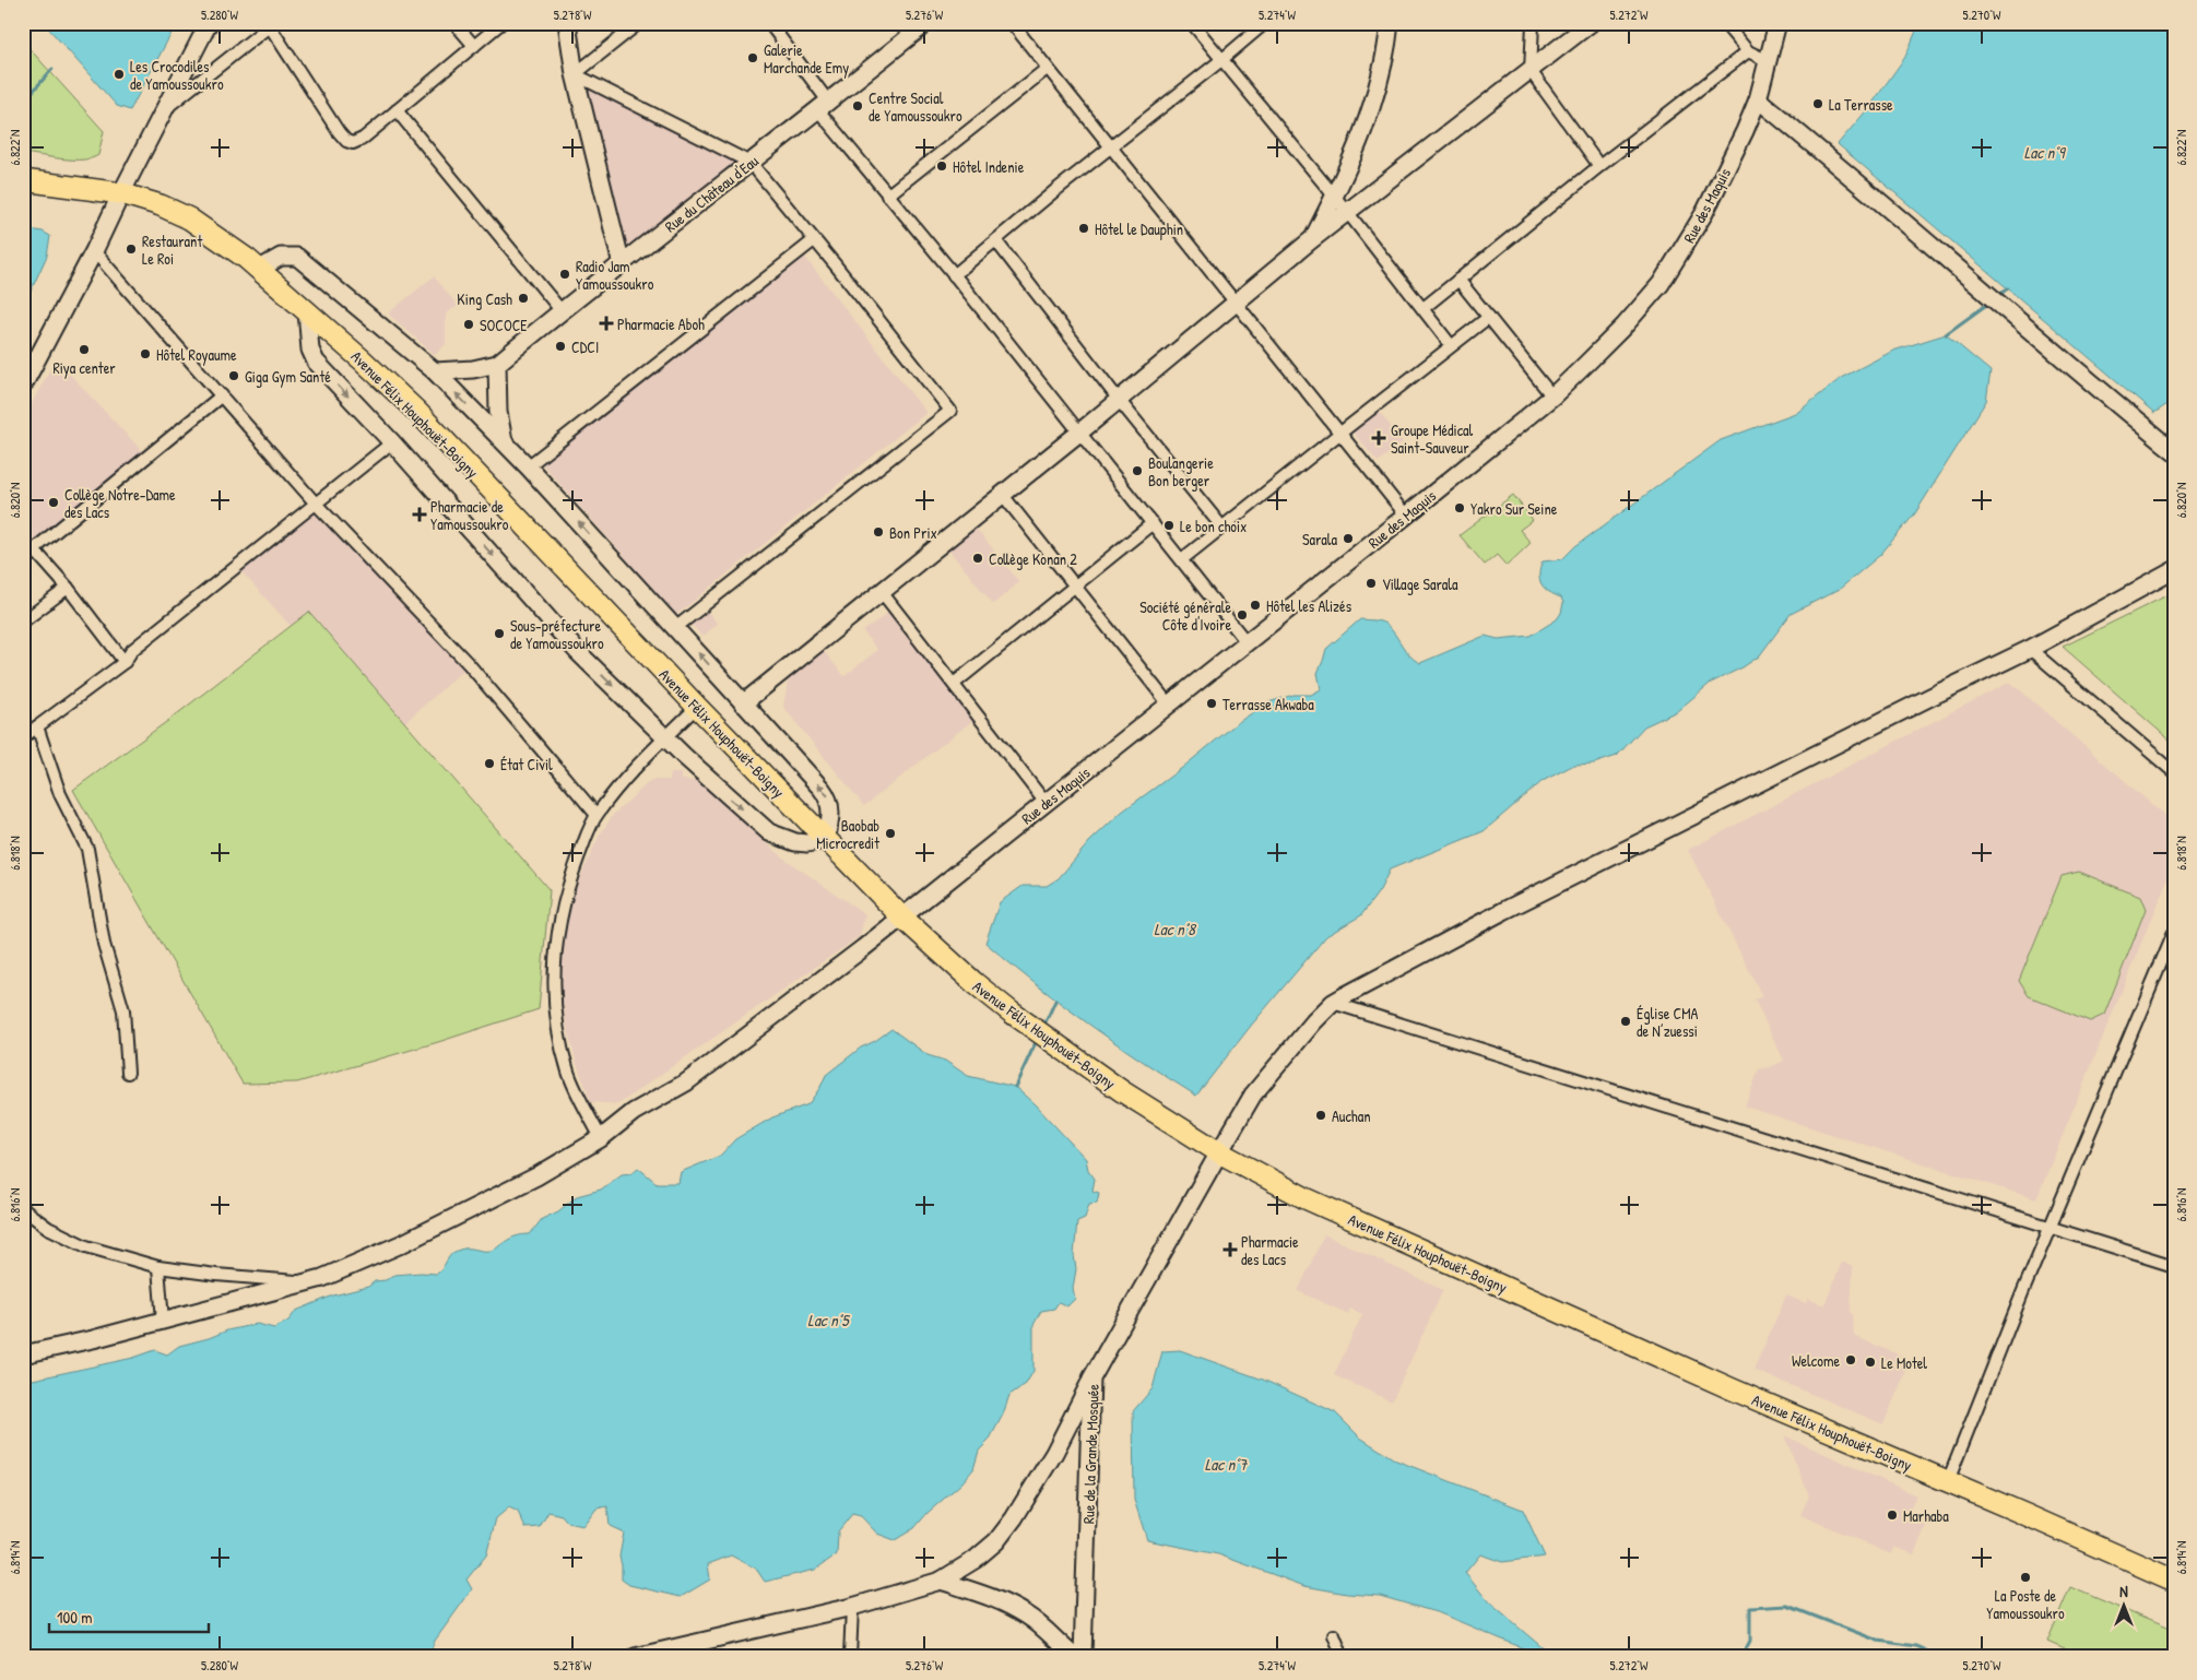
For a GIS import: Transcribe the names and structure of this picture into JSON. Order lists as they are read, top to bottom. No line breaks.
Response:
{"streets":{"highway":["Avenue Félix Houphouët-Boigny"],"street":["Rue du Château d'Eau","Rue des Maquis","Rue de la Grande Mosquée"]},"crossings":[["Rue des Maquis","Avenue Félix Houphouët-Boigny"],["Avenue Félix Houphouët-Boigny","Rue de la Grande Mosquée"]],"water":["Lac n°9","Lac n°8","Lac n°5","Lac n°7"],"places":{"other":["Galerie Marchande Emy","Les Crocodiles de Yamoussoukro","La Terrasse","Centre Social de Yamoussoukro","Hôtel Indenie","Hôtel le Dauphin","Restaurant Le Roi","Radio Jam Yamoussoukro","King Cash","SOCOCE","CDCI","Riya center","Hôtel Royaume","Giga Gym Santé","Boulangerie Bon berger","Collège Notre-Dame des Lacs","Yakro Sur Seine","Le bon choix","Bon Prix","Sarala","Collège Konan 2","Village Sarala","Hôtel les Alizés","Société générale Côte d'Ivoire","Sous-préfecture de Yamoussoukro","Terrasse Akwaba","État Civil","Baobab Microcredit","Église CMA de N’zuessi","Auchan","Welcome","Le Motel","Marhaba","La Poste de Yamoussoukro"],"health":["Pharmacie Aboh","Groupe Médical Saint-Sauveur","Pharmacie de Yamoussoukro","Pharmacie des Lacs"]},"scale_bar":"100 m","north":"top","coordinates":["5.280°W","5.278°W","5.276°W","5.274°W","5.272°W","5.270°W","6.822°N","6.820°N","6.818°N","6.816°N","6.814°N"]}
